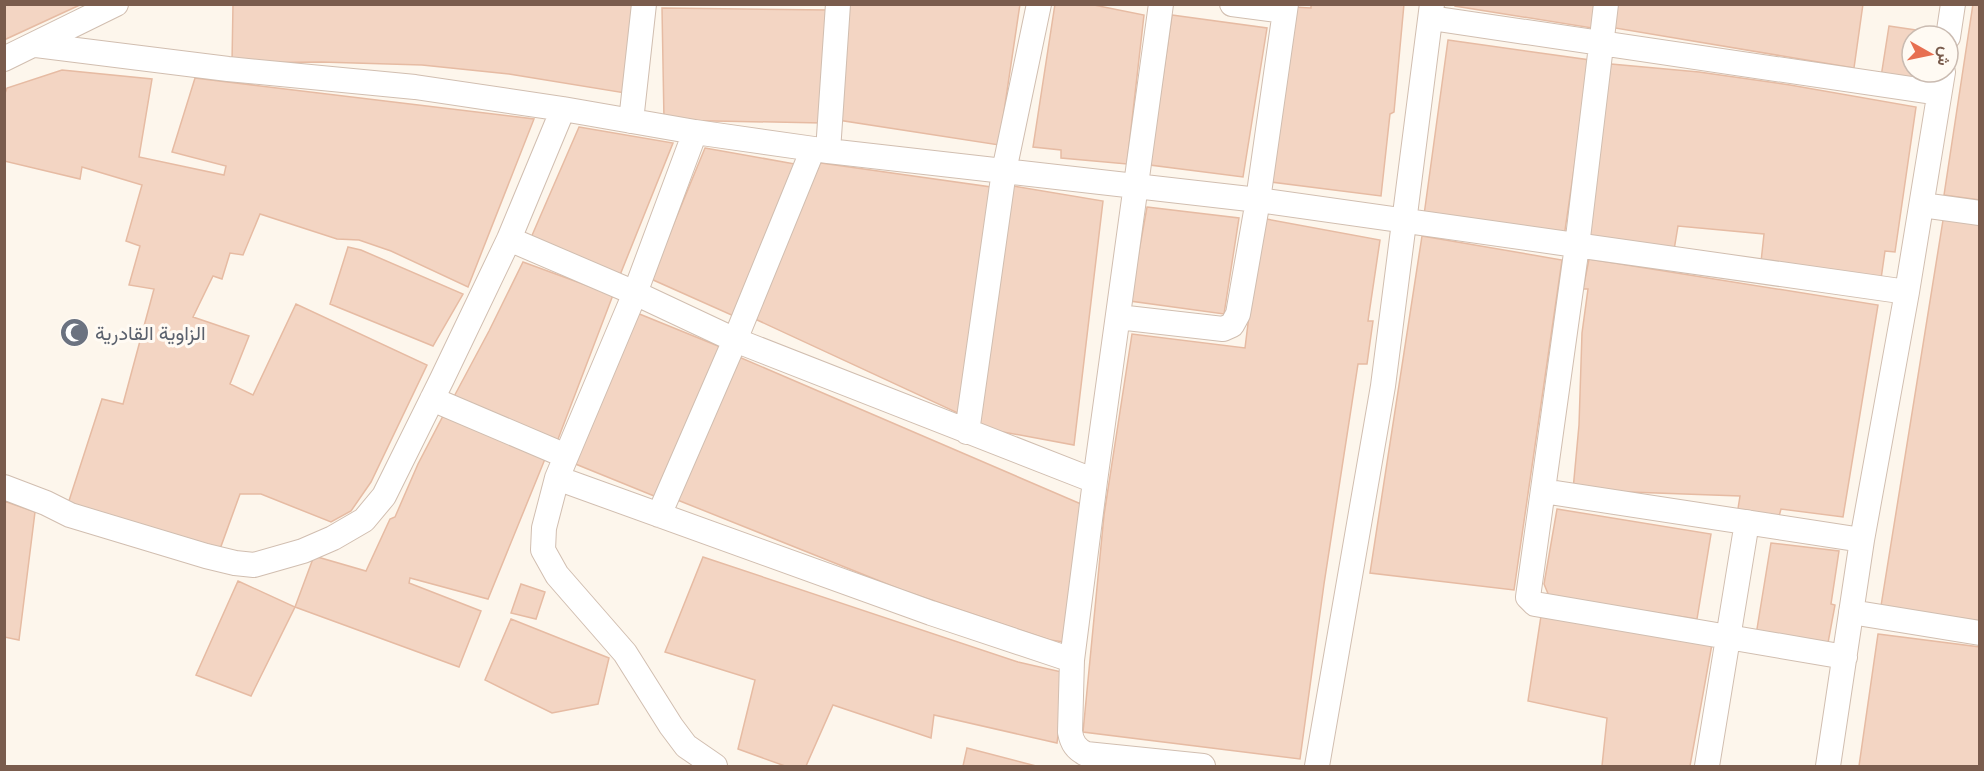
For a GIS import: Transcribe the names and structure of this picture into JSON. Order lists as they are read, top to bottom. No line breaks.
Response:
{"places":{"mosque":["الزاوية القادرية"]},"north":"right"}
